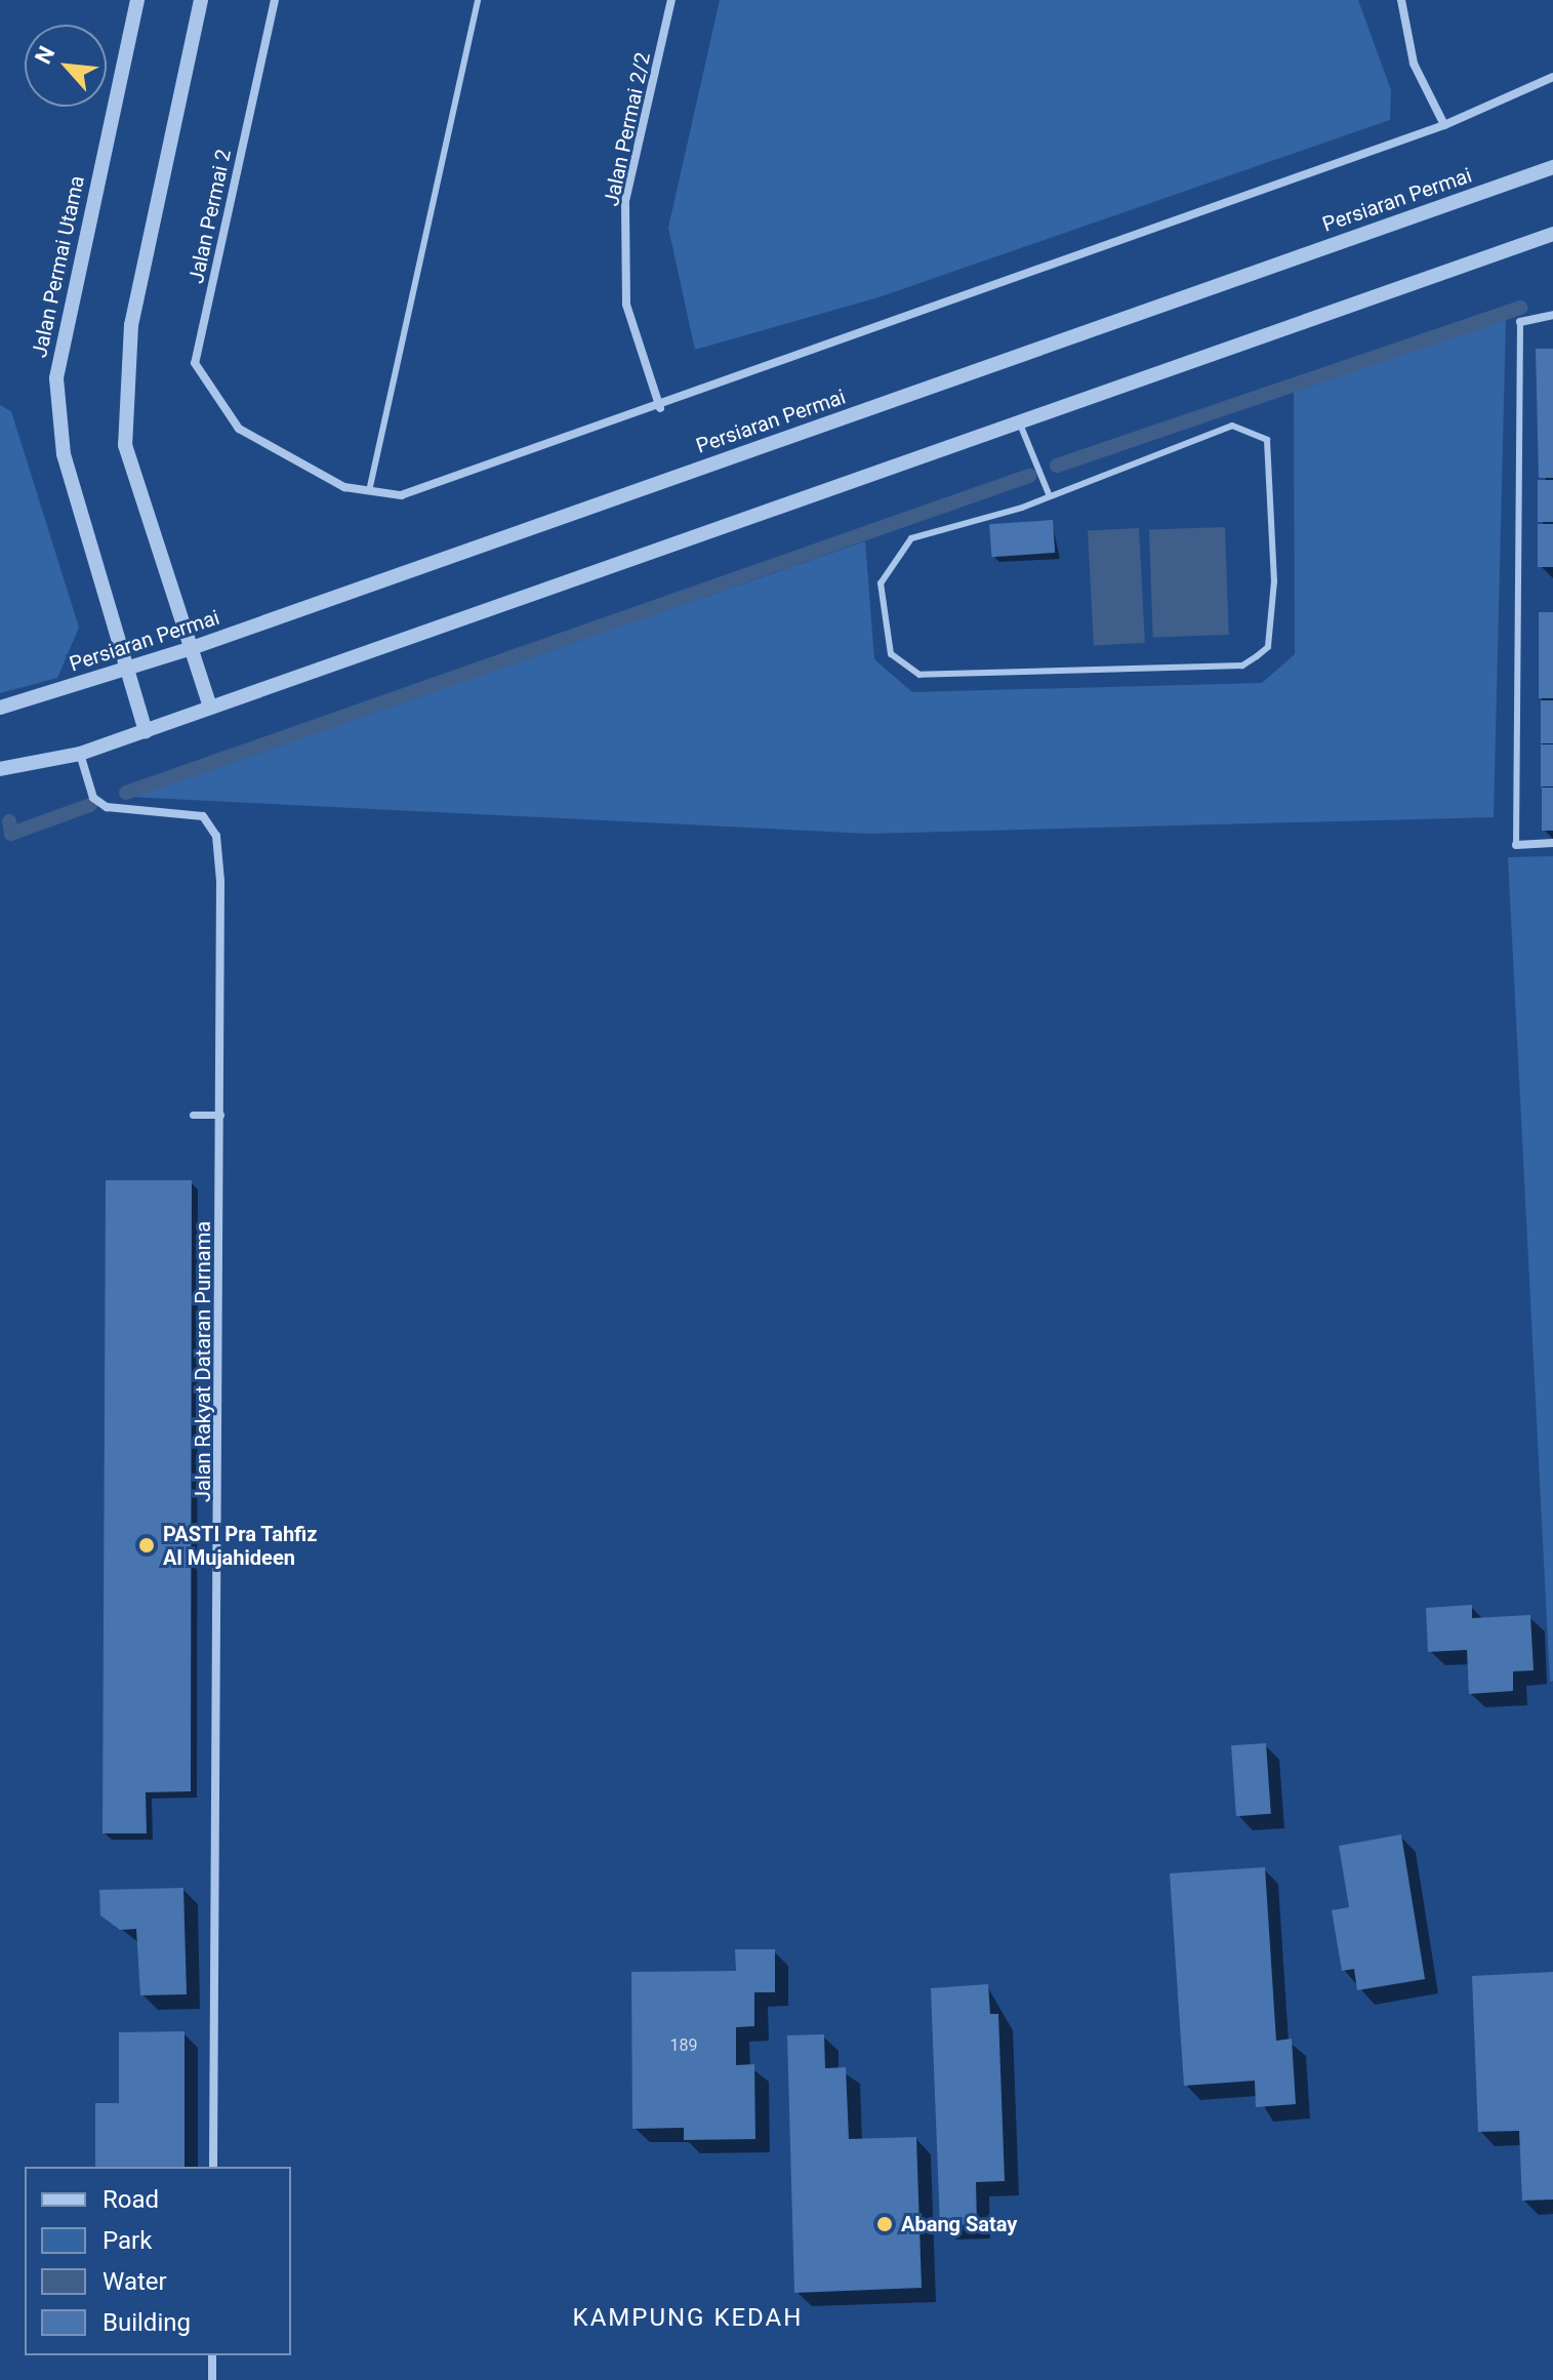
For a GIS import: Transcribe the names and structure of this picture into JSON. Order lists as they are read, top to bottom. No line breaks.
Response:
{"streets":{"street":["Jalan Permai 2/2","Persiaran Permai","Jalan Permai 2","Jalan Permai Utama","Jalan Rakyat Dataran Purnama"]},"crossings":[["Persiaran Permai","Jalan Permai Utama"]],"districts":["KAMPUNG KEDAH"],"places":["PASTI Pra Tahfiz Al Mujahideen","Abang Satay"],"house_numbers":["189"],"legend":["Road","Park","Water","Building"],"north":"top left"}
